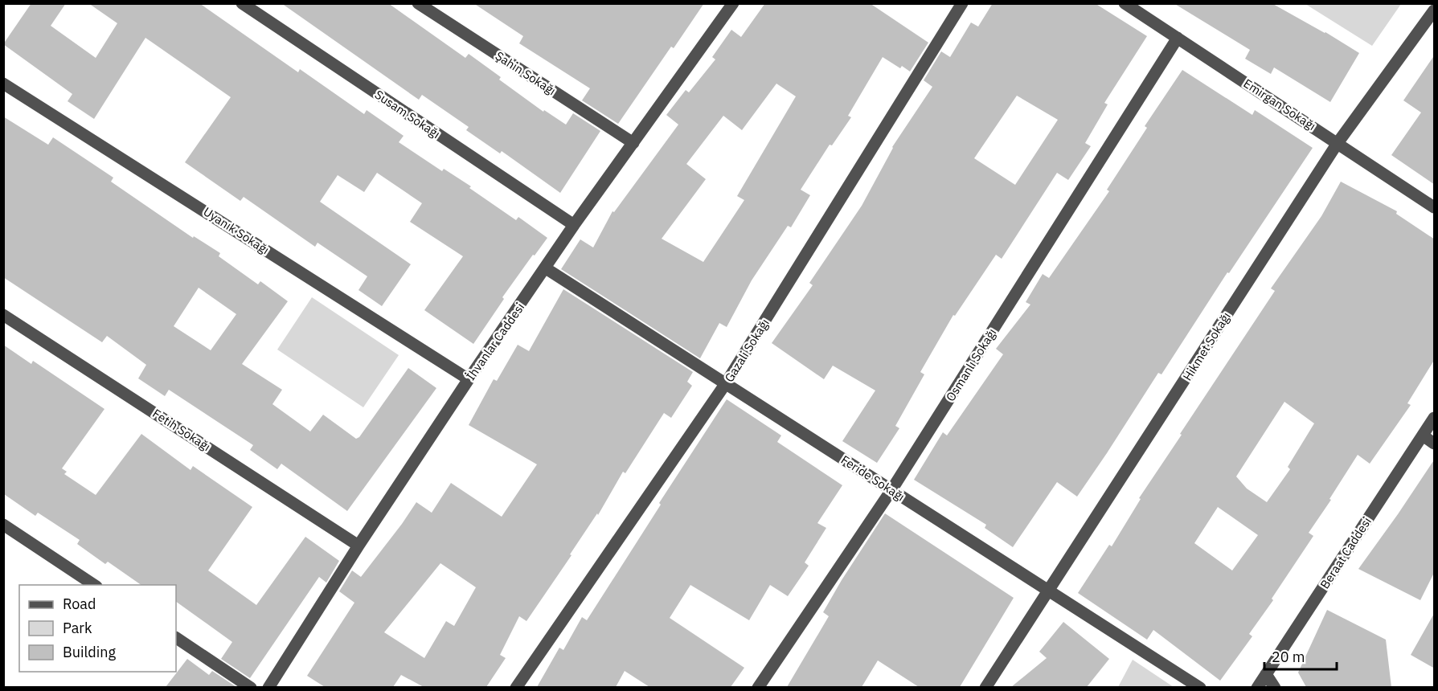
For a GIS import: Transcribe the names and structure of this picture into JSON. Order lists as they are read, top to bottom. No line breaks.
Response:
{"streets":{"street":["Şahin Sokağı","Emirgan Sokağı","Susam Sokağı","Uyanık Sokağı","İhvanlar Caddesi","Hikmet Sokağı","Gazali Sokağı","Osmanlı Sokağı","Fetih Sokağı","Feride Sokağı","Beraat Caddesi"]},"crossings":[["Şahin Sokağı","İhvanlar Caddesi"],["Emirgan Sokağı","Hikmet Sokağı"],["Emirgan Sokağı","Osmanlı Sokağı"],["Susam Sokağı","İhvanlar Caddesi"],["Uyanık Sokağı","İhvanlar Caddesi"],["İhvanlar Caddesi","Fetih Sokağı"],["İhvanlar Caddesi","Feride Sokağı"],["Hikmet Sokağı","Feride Sokağı"],["Gazali Sokağı","Feride Sokağı"],["Osmanlı Sokağı","Feride Sokağı"]],"legend":["Road","Park","Building"],"scale_bar":"20 m"}
